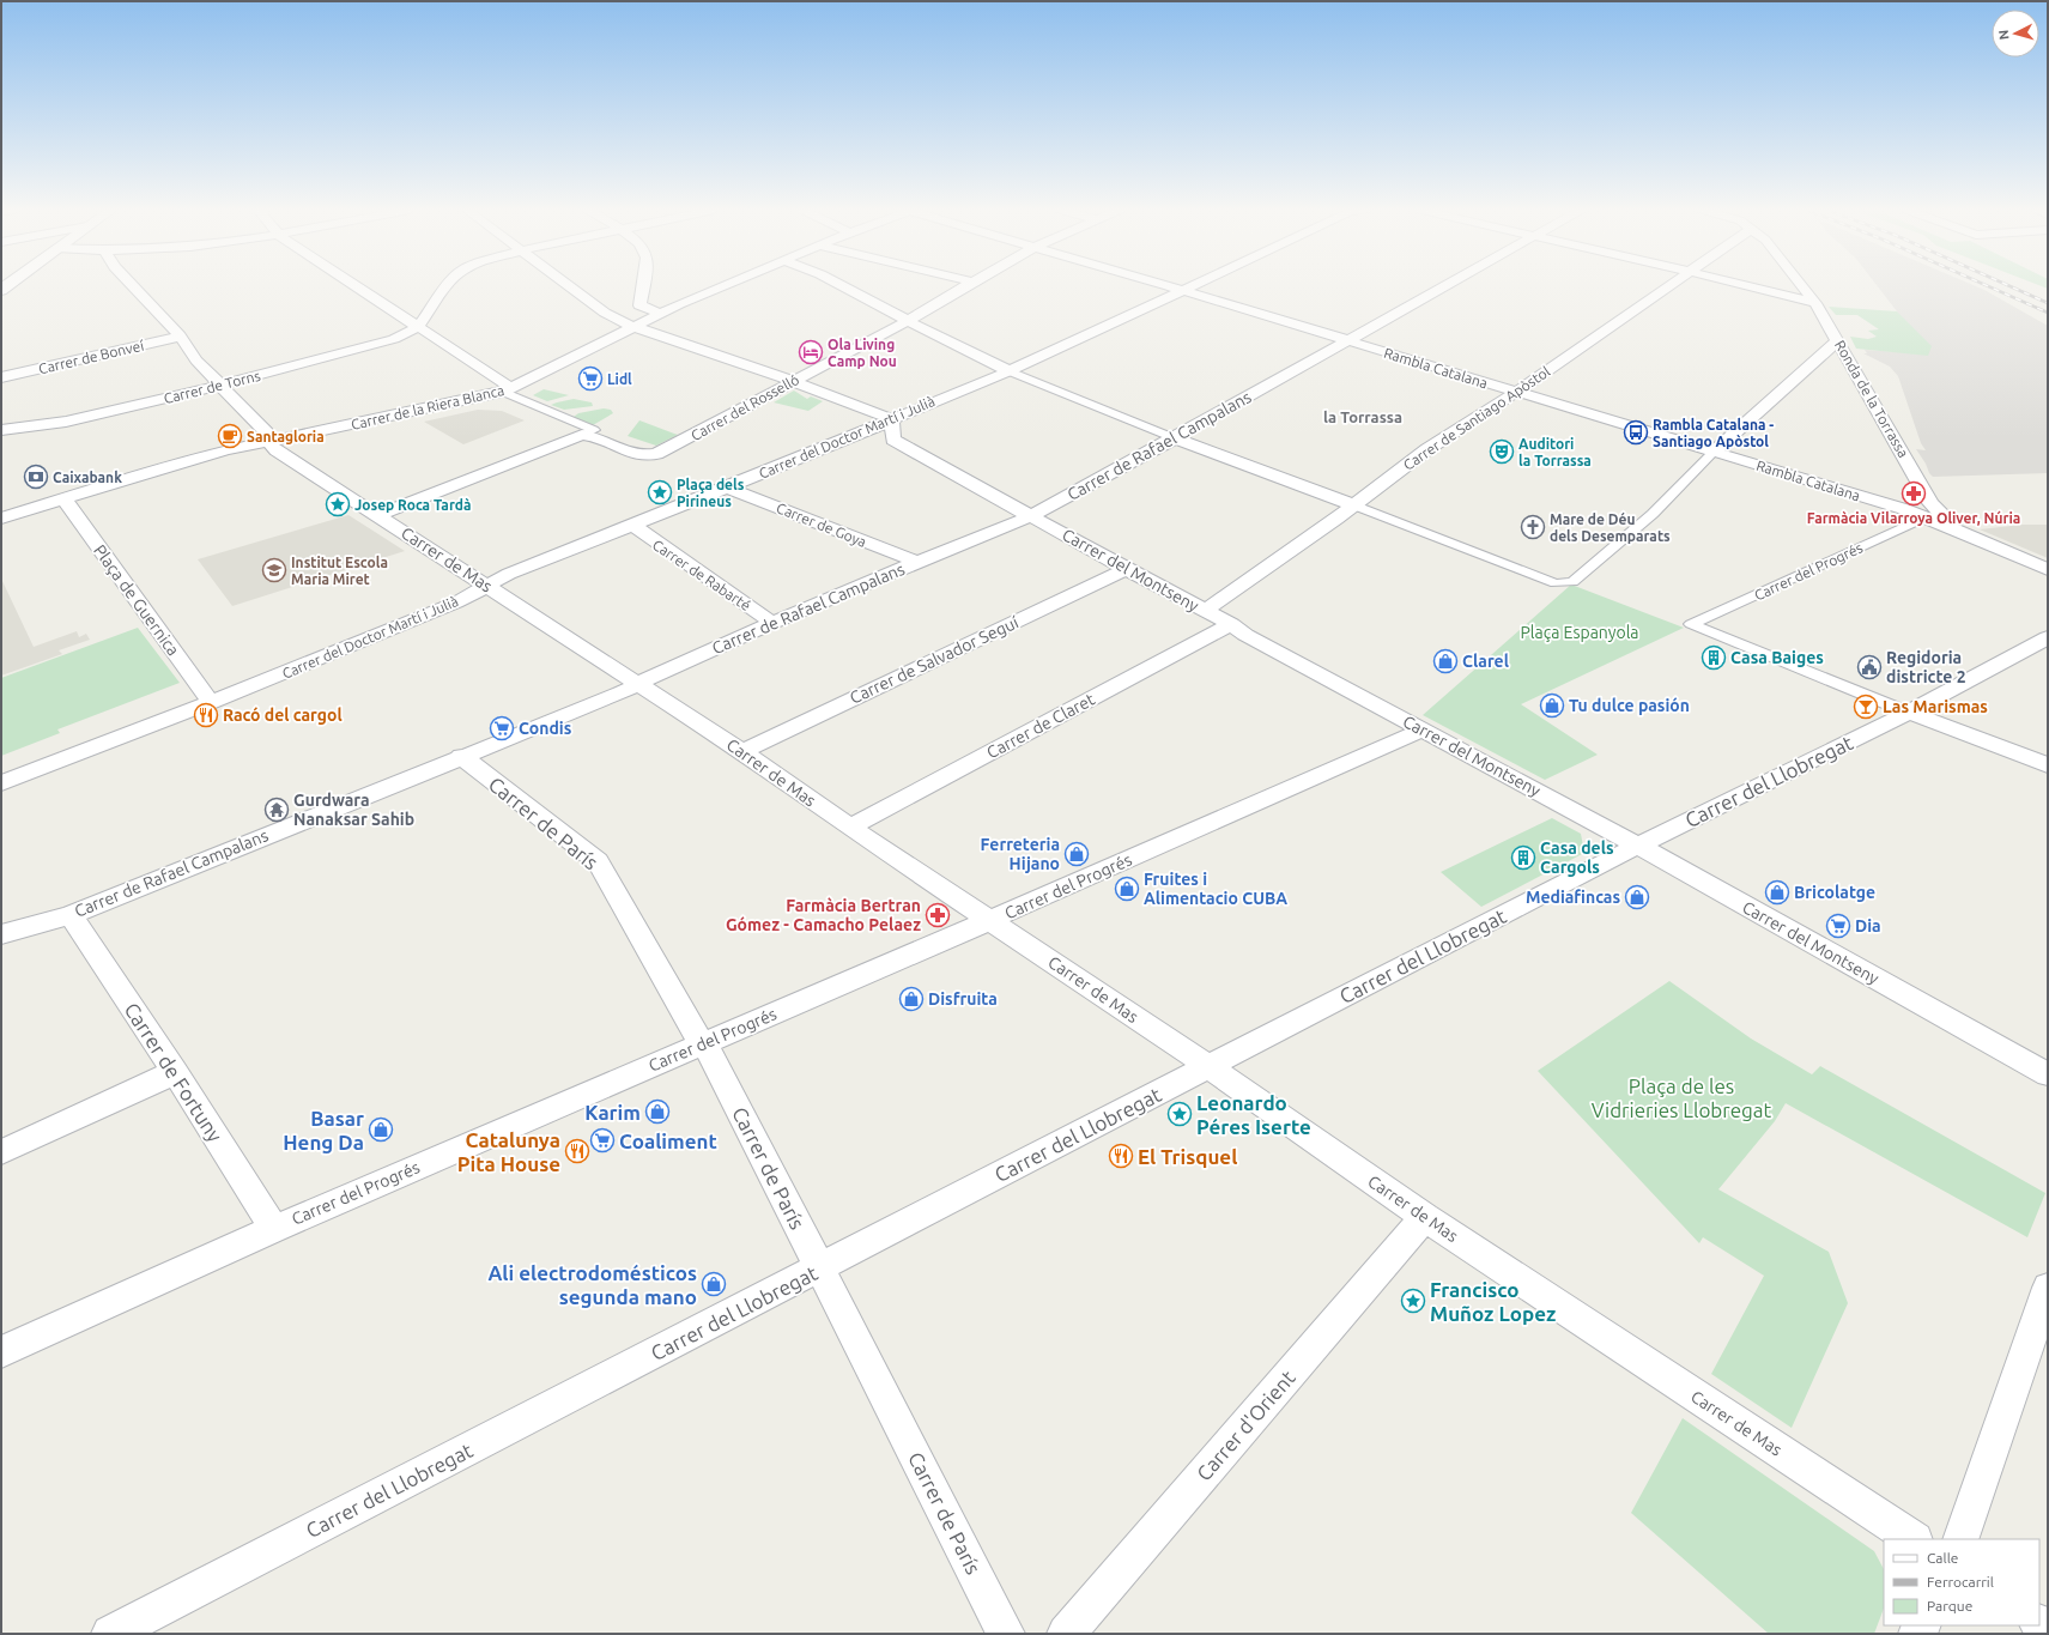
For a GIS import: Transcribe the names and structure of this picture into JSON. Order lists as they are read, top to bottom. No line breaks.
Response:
{"streets":{"street":["Carrer de Bonveí","Rambla Catalana","Carrer de Torns","Ronda de la Torrassa","Carrer de la Riera Blanca","Carrer del Rosselló","Carrer de Santiago Apòstol","Carrer del Doctor Martí i Julià","Carrer de Rafael Campalans","Carrer de Goya","Carrer de Mas","Carrer del Montseny","Carrer del Progrés","Carrer de Rabarté","Plaça de Guernica","Carrer de Salvador Seguí","Carrer de Claret","Carrer del Llobregat","Carrer de París","Carrer de Fortuny","Carrer d'Orient"]},"crossings":[["Carrer de Bonveí","Carrer de Mas"],["Rambla Catalana","Ronda de la Torrassa"],["Rambla Catalana","Carrer de Santiago Apòstol"],["Rambla Catalana","Carrer del Doctor Martí i Julià"],["Rambla Catalana","Carrer de Rafael Campalans"],["Rambla Catalana","Carrer del Progrés"],["Carrer de Torns","Carrer de Mas"],["Ronda de la Torrassa","Carrer del Progrés"],["Carrer de la Riera Blanca","Carrer de Mas"],["Carrer de la Riera Blanca","Plaça de Guernica"],["Carrer de Santiago Apòstol","Carrer del Montseny"],["Carrer del Doctor Martí i Julià","Carrer de Goya"],["Carrer del Doctor Martí i Julià","Carrer de Mas"],["Carrer del Doctor Martí i Julià","Carrer del Montseny"],["Carrer del Doctor Martí i Julià","Carrer de Rabarté"],["Carrer del Doctor Martí i Julià","Plaça de Guernica"],["Carrer de Rafael Campalans","Carrer de Goya"],["Carrer de Rafael Campalans","Carrer de Mas"],["Carrer de Rafael Campalans","Carrer del Montseny"],["Carrer de Rafael Campalans","Carrer de Rabarté"],["Carrer de Rafael Campalans","Carrer de París"],["Carrer de Rafael Campalans","Carrer de Fortuny"],["Carrer de Mas","Carrer del Progrés"],["Carrer de Mas","Carrer de Salvador Seguí"],["Carrer de Mas","Carrer de Claret"],["Carrer de Mas","Carrer del Llobregat"],["Carrer de Mas","Carrer d'Orient"],["Carrer del Montseny","Carrer del Progrés"],["Carrer del Montseny","Carrer de Salvador Seguí"],["Carrer del Montseny","Carrer de Claret"],["Carrer del Montseny","Carrer del Llobregat"],["Carrer del Progrés","Carrer del Llobregat"],["Carrer del Progrés","Carrer de París"],["Carrer del Progrés","Carrer de Fortuny"],["Carrer del Llobregat","Carrer de París"]],"districts":["la Torrassa"],"parks":["Plaça Espanyola","Plaça de les Vidrieries Llobregat"],"places":{"hotel":["Ola Living Camp Nou"],"supermarket":["Lidl","Condis","Dia","Coaliment"],"bus stop":["Rambla Catalana - Santiago Apòstol"],"cafe":["Santagloria"],"theatre":["Auditori la Torrassa"],"bank":["Caixabank"],"place":["Plaça dels Pirineus","Josep Roca Tardà","Leonardo Péres Iserte","Francisco Muñoz Lopez"],"pharmacy":["Farmàcia Vilarroya Oliver, Núria","Farmàcia Bertran Gómez - Camacho Pelaez"],"church":["Mare de Déu dels Desemparats"],"school or university":["Institut Escola Maria Miret"],"building":["Casa Baiges","Casa dels Cargols"],"shop":["Clarel","Tu dulce pasión","Ferreteria Hijano","Fruites i Alimentacio CUBA","Bricolatge","Mediafincas","Disfruita","Karim","Basar Heng Da","Ali electrodomésticos segunda mano"],"public building":["Regidoria districte 2"],"bar":["Las Marismas"],"restaurant":["Racó del cargol","Catalunya Pita House","El Trisquel"],"temple":["Gurdwara Nanaksar Sahib"]},"legend":["Calle","Ferrocarril","Parque"],"north":"left"}
